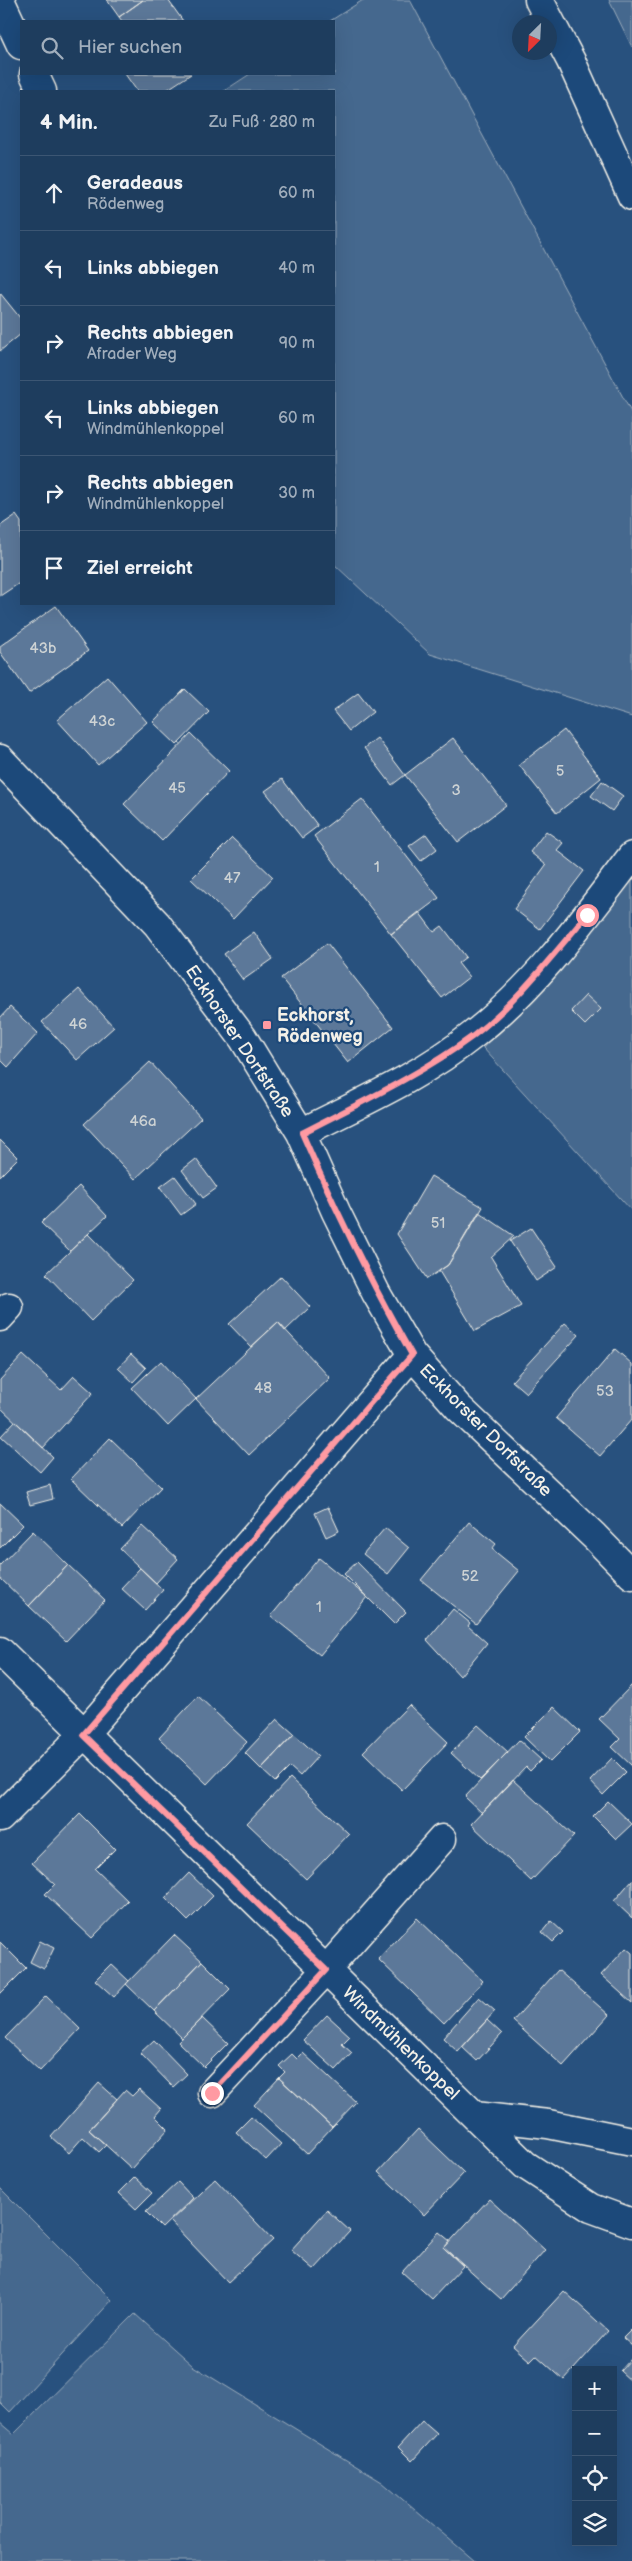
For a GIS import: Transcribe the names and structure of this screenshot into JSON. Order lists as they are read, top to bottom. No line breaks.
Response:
{"streets":{"street":["Eckhorster Dorfstraße","Windmühlenkoppel"]},"places":{"transit":["Eckhorst, Rödenweg"]},"house_numbers":["43b","43c","5","45","3","1","47","46","46a","51","48","53","52","1"],"north":"bottom left","page":{"search":"Hier suchen","heading":["4 Min.","Zu Fuß · 280 m"],"list":[["Geradeaus","Rödenweg","60 m"],["Links abbiegen","40 m"],["Rechts abbiegen","Afrader Weg","90 m"],["Links abbiegen","Windmühlenkoppel","60 m"],["Rechts abbiegen","Windmühlenkoppel","30 m"],"Ziel erreicht"],"map_buttons":["+","−"]}}
